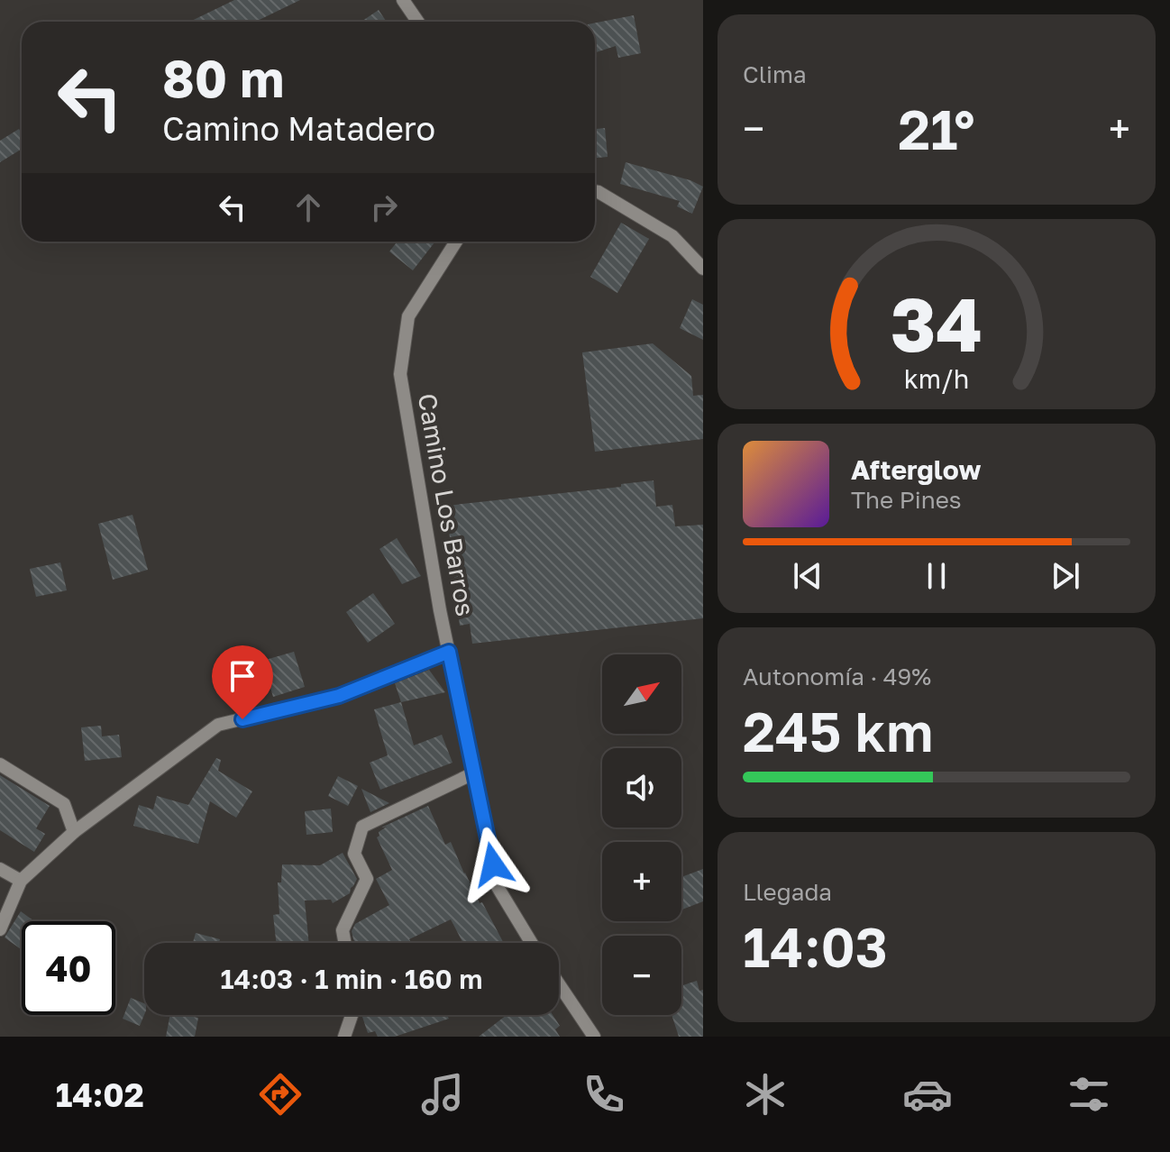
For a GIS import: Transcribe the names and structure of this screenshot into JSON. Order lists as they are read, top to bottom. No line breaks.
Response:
{"streets":{"street":["Camino Los Barros"]},"north":"top right","page":{"tile":["Clima",["Autonomía · 49%","245 km"],["Llegada","14:03"]],"turn":["80 m","Camino Matadero"],"heat":["−","21°","+"],"song":["Afterglow","The Pines"],"map_buttons":["+","−"],"limit":"40","trip":"14:03 · 1 min · 160 m","tabs":"14:02","gauge":["34","km/h"]}}
